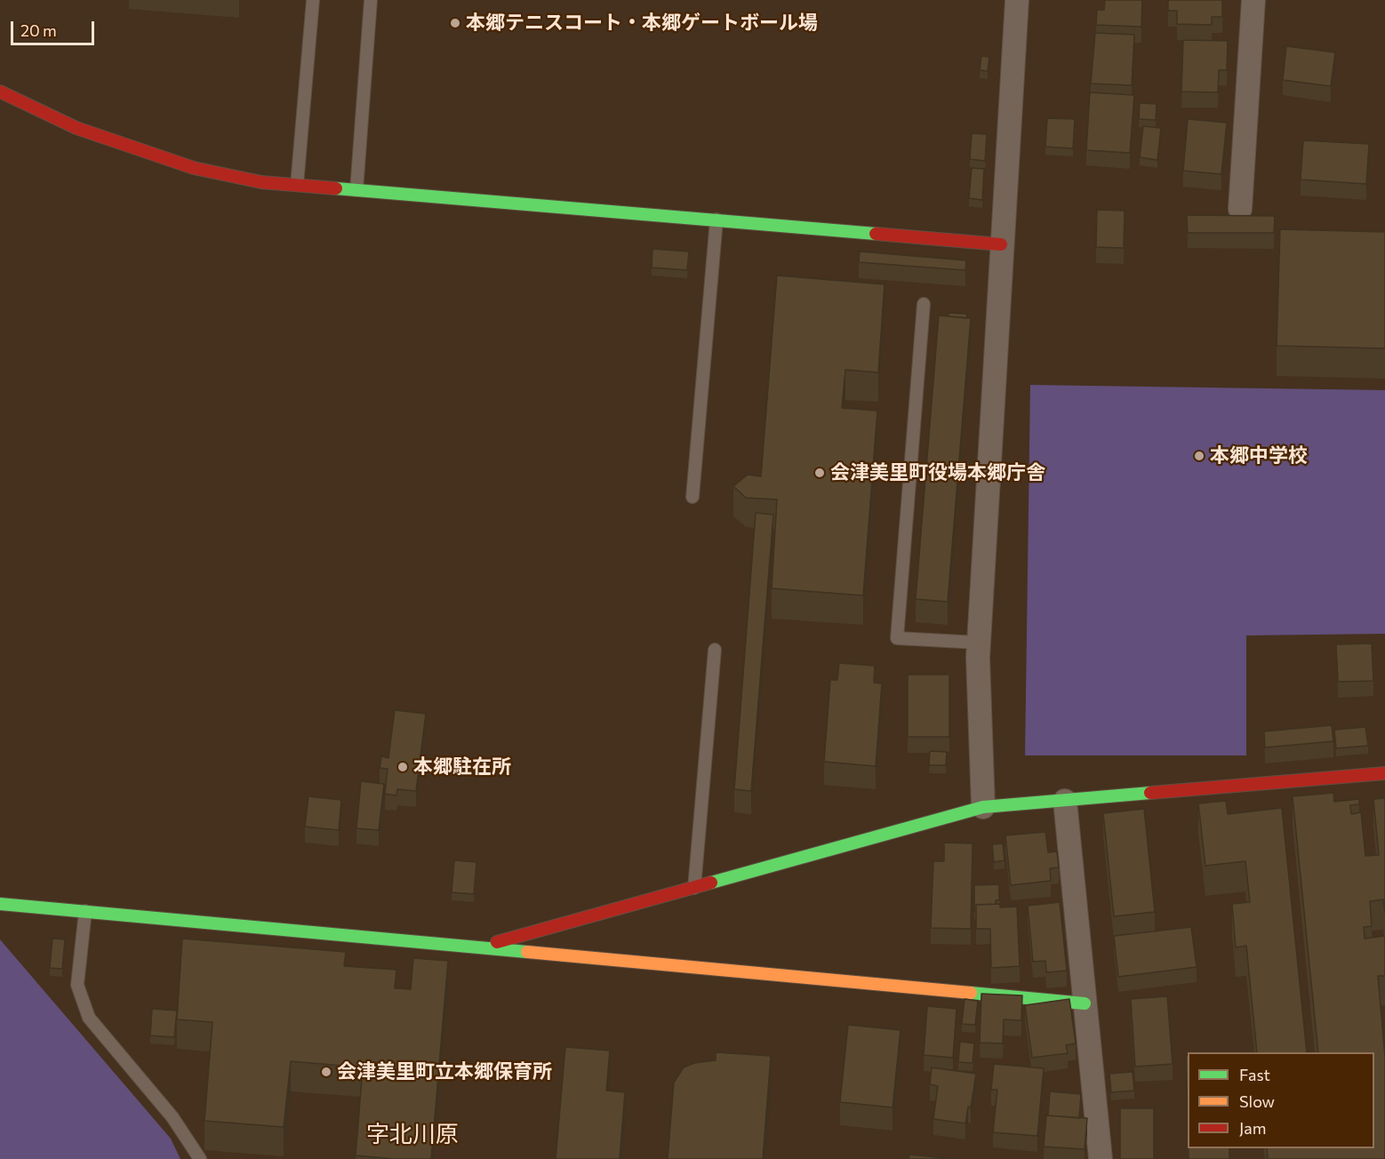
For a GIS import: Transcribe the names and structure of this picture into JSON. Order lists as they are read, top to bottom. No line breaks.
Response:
{"districts":["字北川原"],"places":["本郷テニスコート・本郷ゲートボール場","本郷中学校","会津美里町役場本郷庁舎","本郷駐在所","会津美里町立本郷保育所"],"legend":["Fast","Slow","Jam"],"scale_bar":"20 m"}
